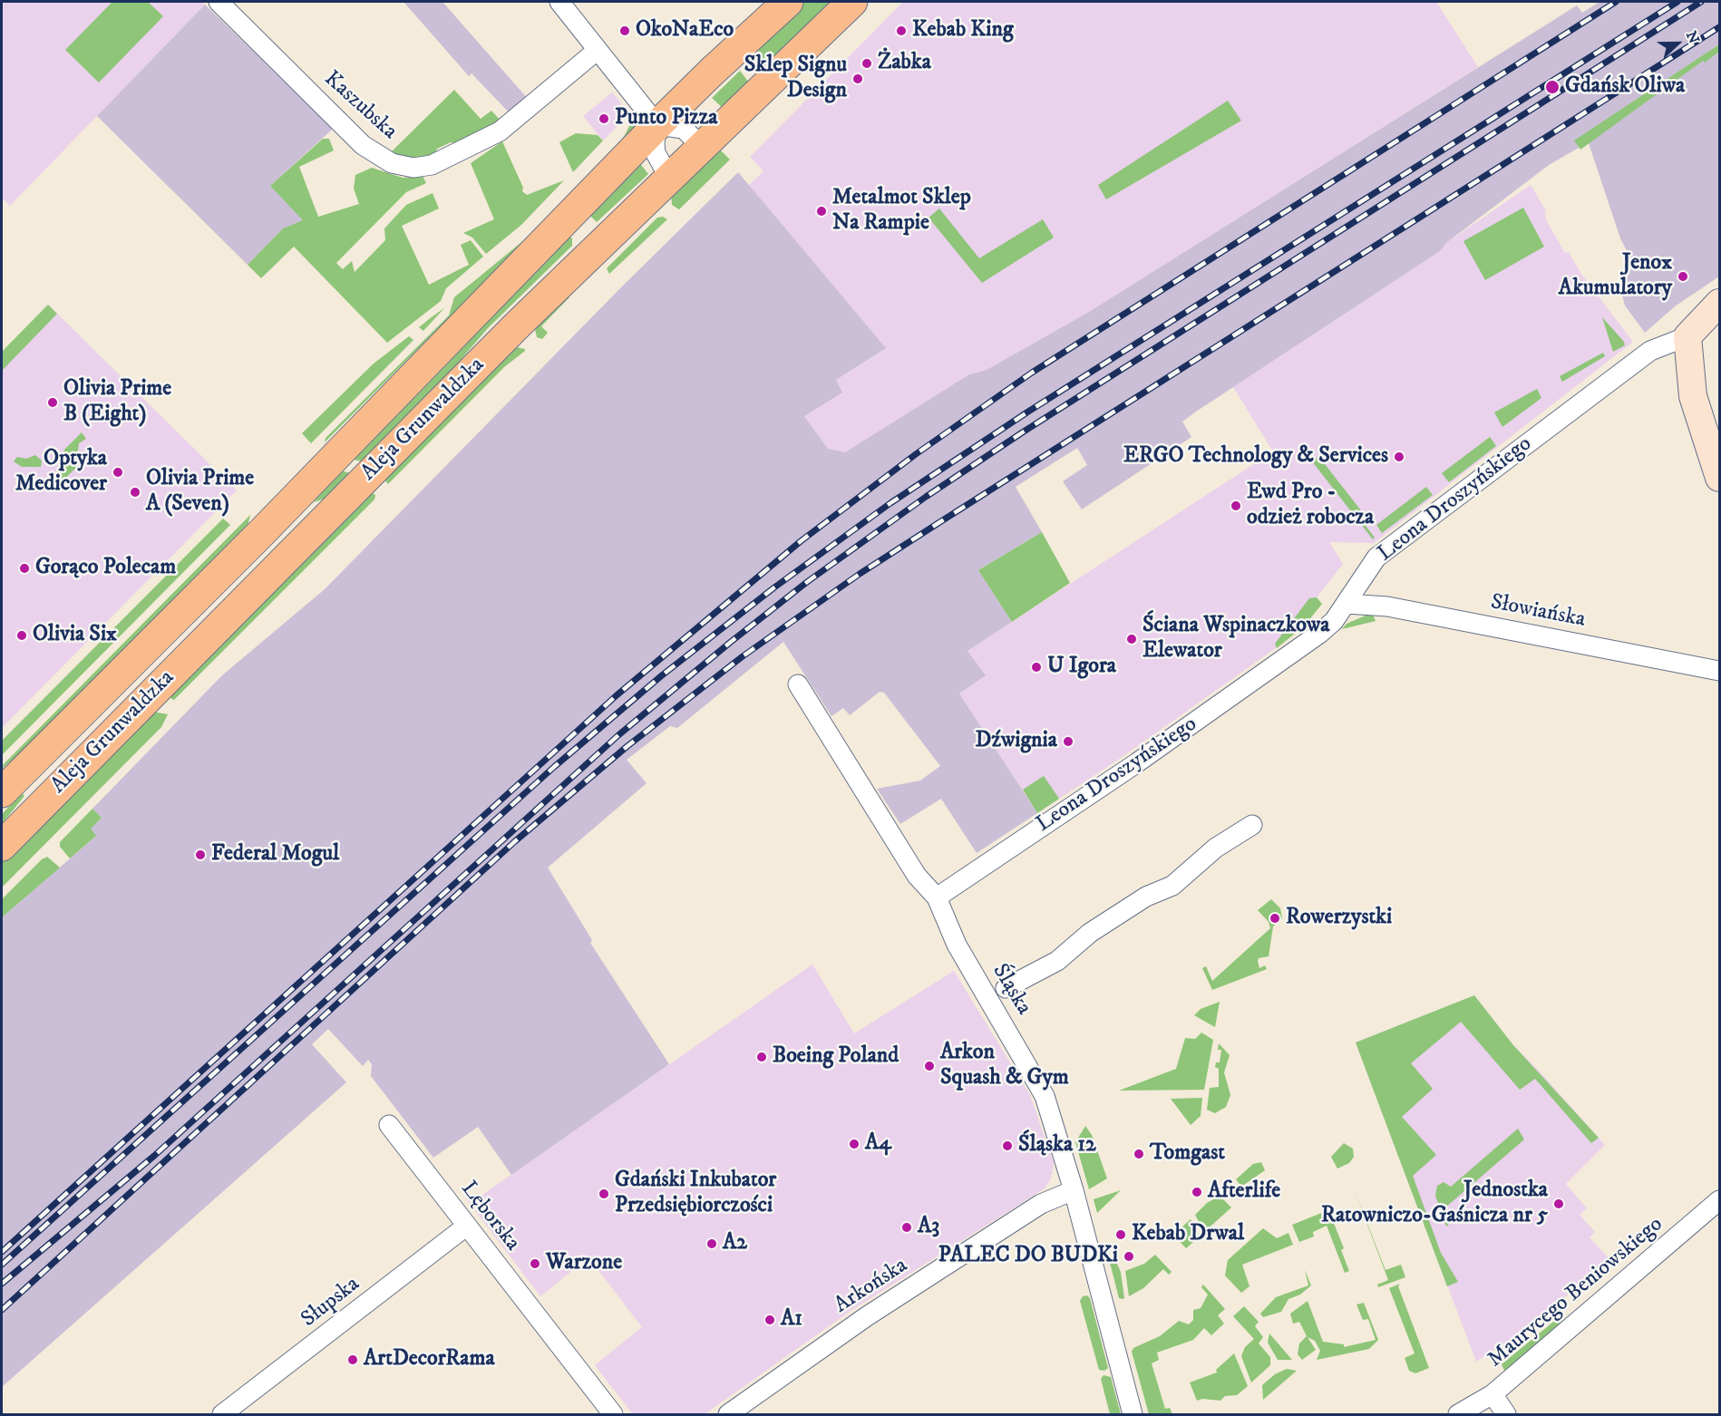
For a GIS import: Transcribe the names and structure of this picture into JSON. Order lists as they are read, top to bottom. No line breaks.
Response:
{"streets":{"main road":["Aleja Grunwaldzka"],"street":["Kaszubska","Leona Droszyńskiego","Słowiańska","Śląska","Lęborska","Arkońska","Maurycego Beniowskiego","Słupska"]},"crossings":[["Leona Droszyńskiego","Słowiańska"],["Leona Droszyńskiego","Śląska"],["Śląska","Arkońska"],["Lęborska","Słupska"]],"places":["OkoNaEco","Kebab King","Żabka","Sklep Signu Design","Gdańsk Oliwa","Punto Pizza","Metalmot Sklep Na Rampie","Jenox Akumulatory","Olivia Prime B (Eight)","ERGO Technology & Services","Optyka Medicover","Olivia Prime A (Seven)","Ewd Pro - odzież robocza","Gorąco Polecam","Olivia Six","Ściana Wspinaczkowa Elewator","U Igora","Dźwignia","Federal Mogul","Rowerzystki","Boeing Poland","Arkon Squash & Gym","A4","Śląska 12","Tomgast","Afterlife","Gdański Inkubator Przedsiębiorczości","Jednostka Ratowniczo-Gaśnicza nr 5","A3","Kebab Drwal","A2","PALEC DO BUDKi","Warzone","A1","ArtDecorRama"],"north":"right"}
